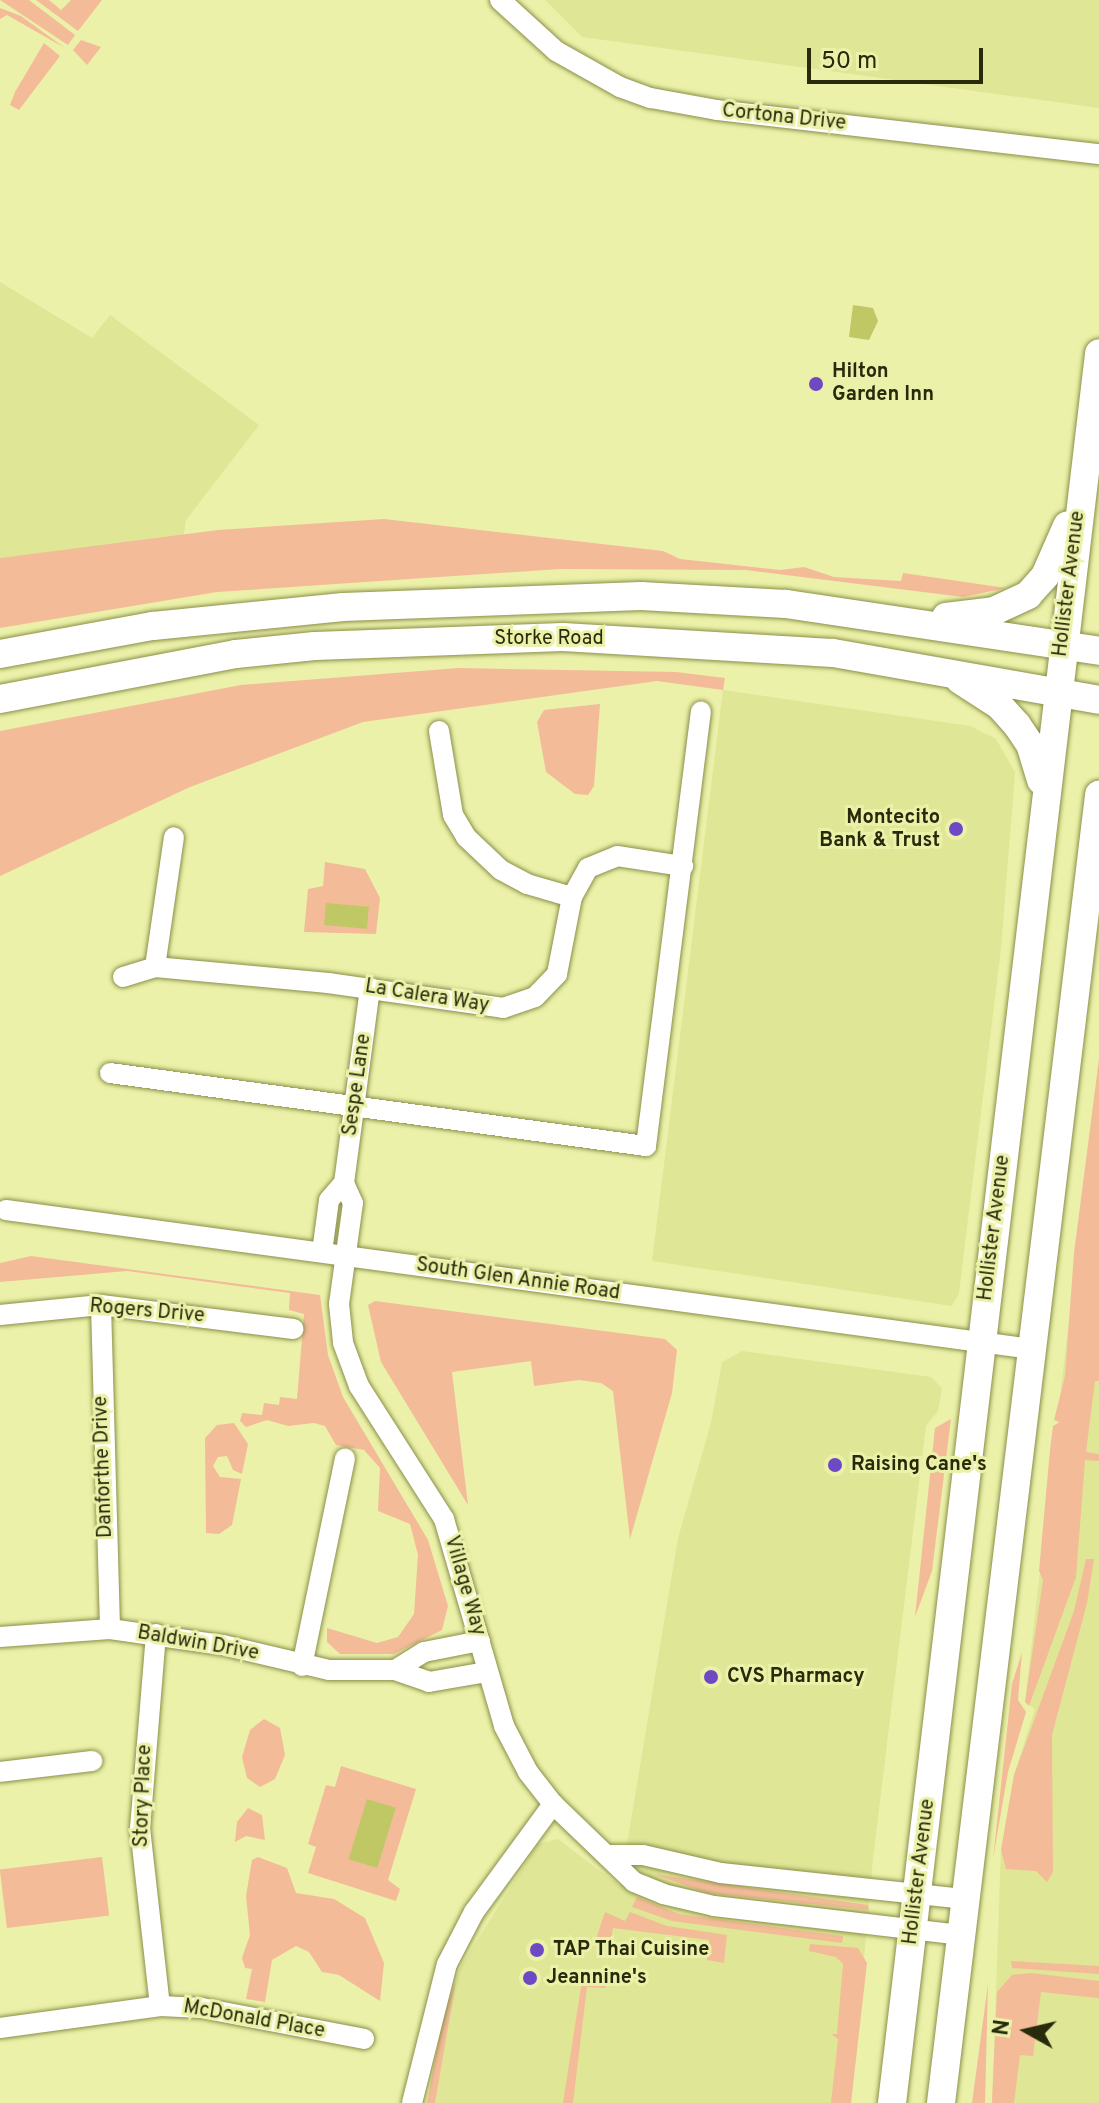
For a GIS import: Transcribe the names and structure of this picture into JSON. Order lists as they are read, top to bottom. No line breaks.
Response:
{"streets":{"main road":["Hollister Avenue","Storke Road"],"street":["Cortona Drive","La Calera Way","Sespe Lane","South Glen Annie Road","Rogers Drive","Danforthe Drive","Village Way","Baldwin Drive","Story Place","McDonald Place"]},"crossings":[["Hollister Avenue","Storke Road"],["Hollister Avenue","South Glen Annie Road"],["Hollister Avenue","Village Way"],["La Calera Way","Sespe Lane"],["Sespe Lane","South Glen Annie Road"],["Sespe Lane","Village Way"],["South Glen Annie Road","Village Way"],["Rogers Drive","Danforthe Drive"],["Danforthe Drive","Baldwin Drive"],["Village Way","Baldwin Drive"],["Baldwin Drive","Story Place"],["Story Place","McDonald Place"]],"places":["Hilton Garden Inn","Montecito Bank & Trust","Raising Cane's","CVS Pharmacy","TAP Thai Cuisine","Jeannine's"],"scale_bar":"50 m","north":"left"}
